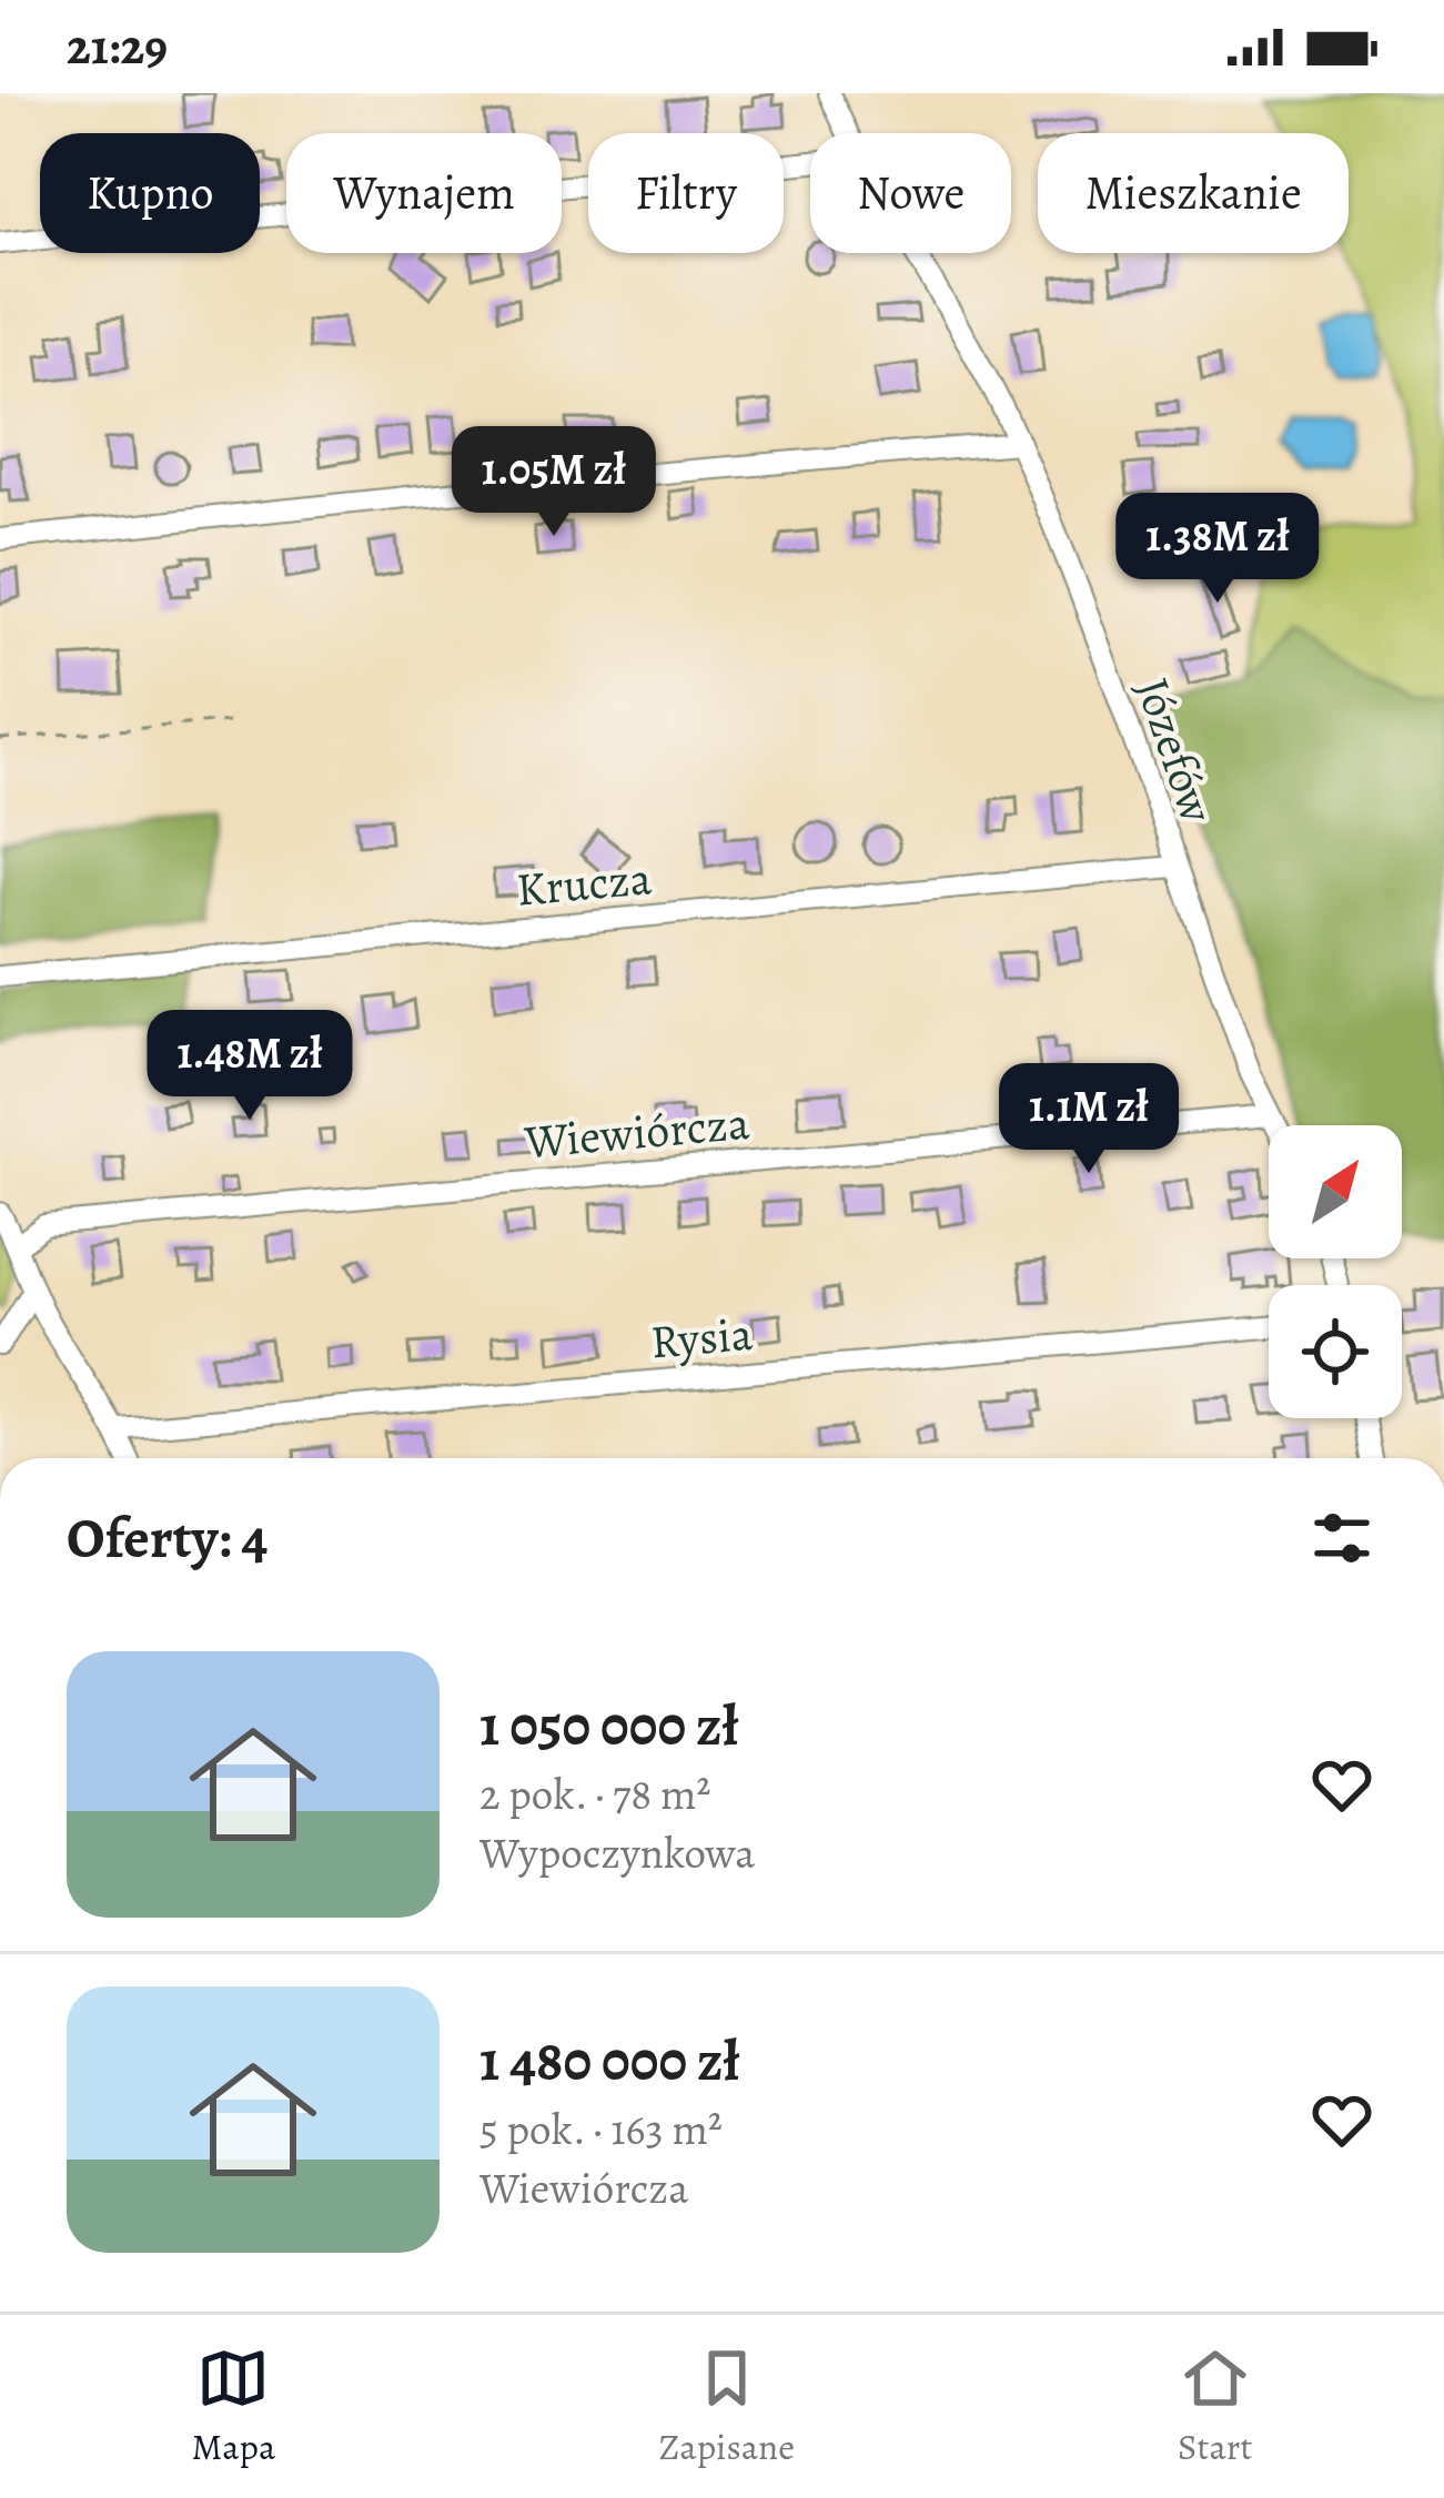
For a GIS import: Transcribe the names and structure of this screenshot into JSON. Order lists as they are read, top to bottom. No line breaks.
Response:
{"streets":{"street":["Józefów","Krucza","Wiewiórcza","Rysia"]},"crossings":[["Józefów","Krucza"],["Józefów","Wiewiórcza"]],"north":"top right","page":{"status":"21:29","chip":["Kupno","Wynajem","Filtry","Nowe","Mieszkanie"],"price":["1.05M zł","1.38M zł","1.48M zł","1.1M zł"],"heading":"Oferty: 4","list":[{"name":"1 050 000 zł","note":"2 pok. · 78 m² · Wypoczynkowa"},{"name":"1 480 000 zł","note":"5 pok. · 163 m² · Wiewiórcza"}],"tabs":["Mapa","Zapisane","Start"]}}
